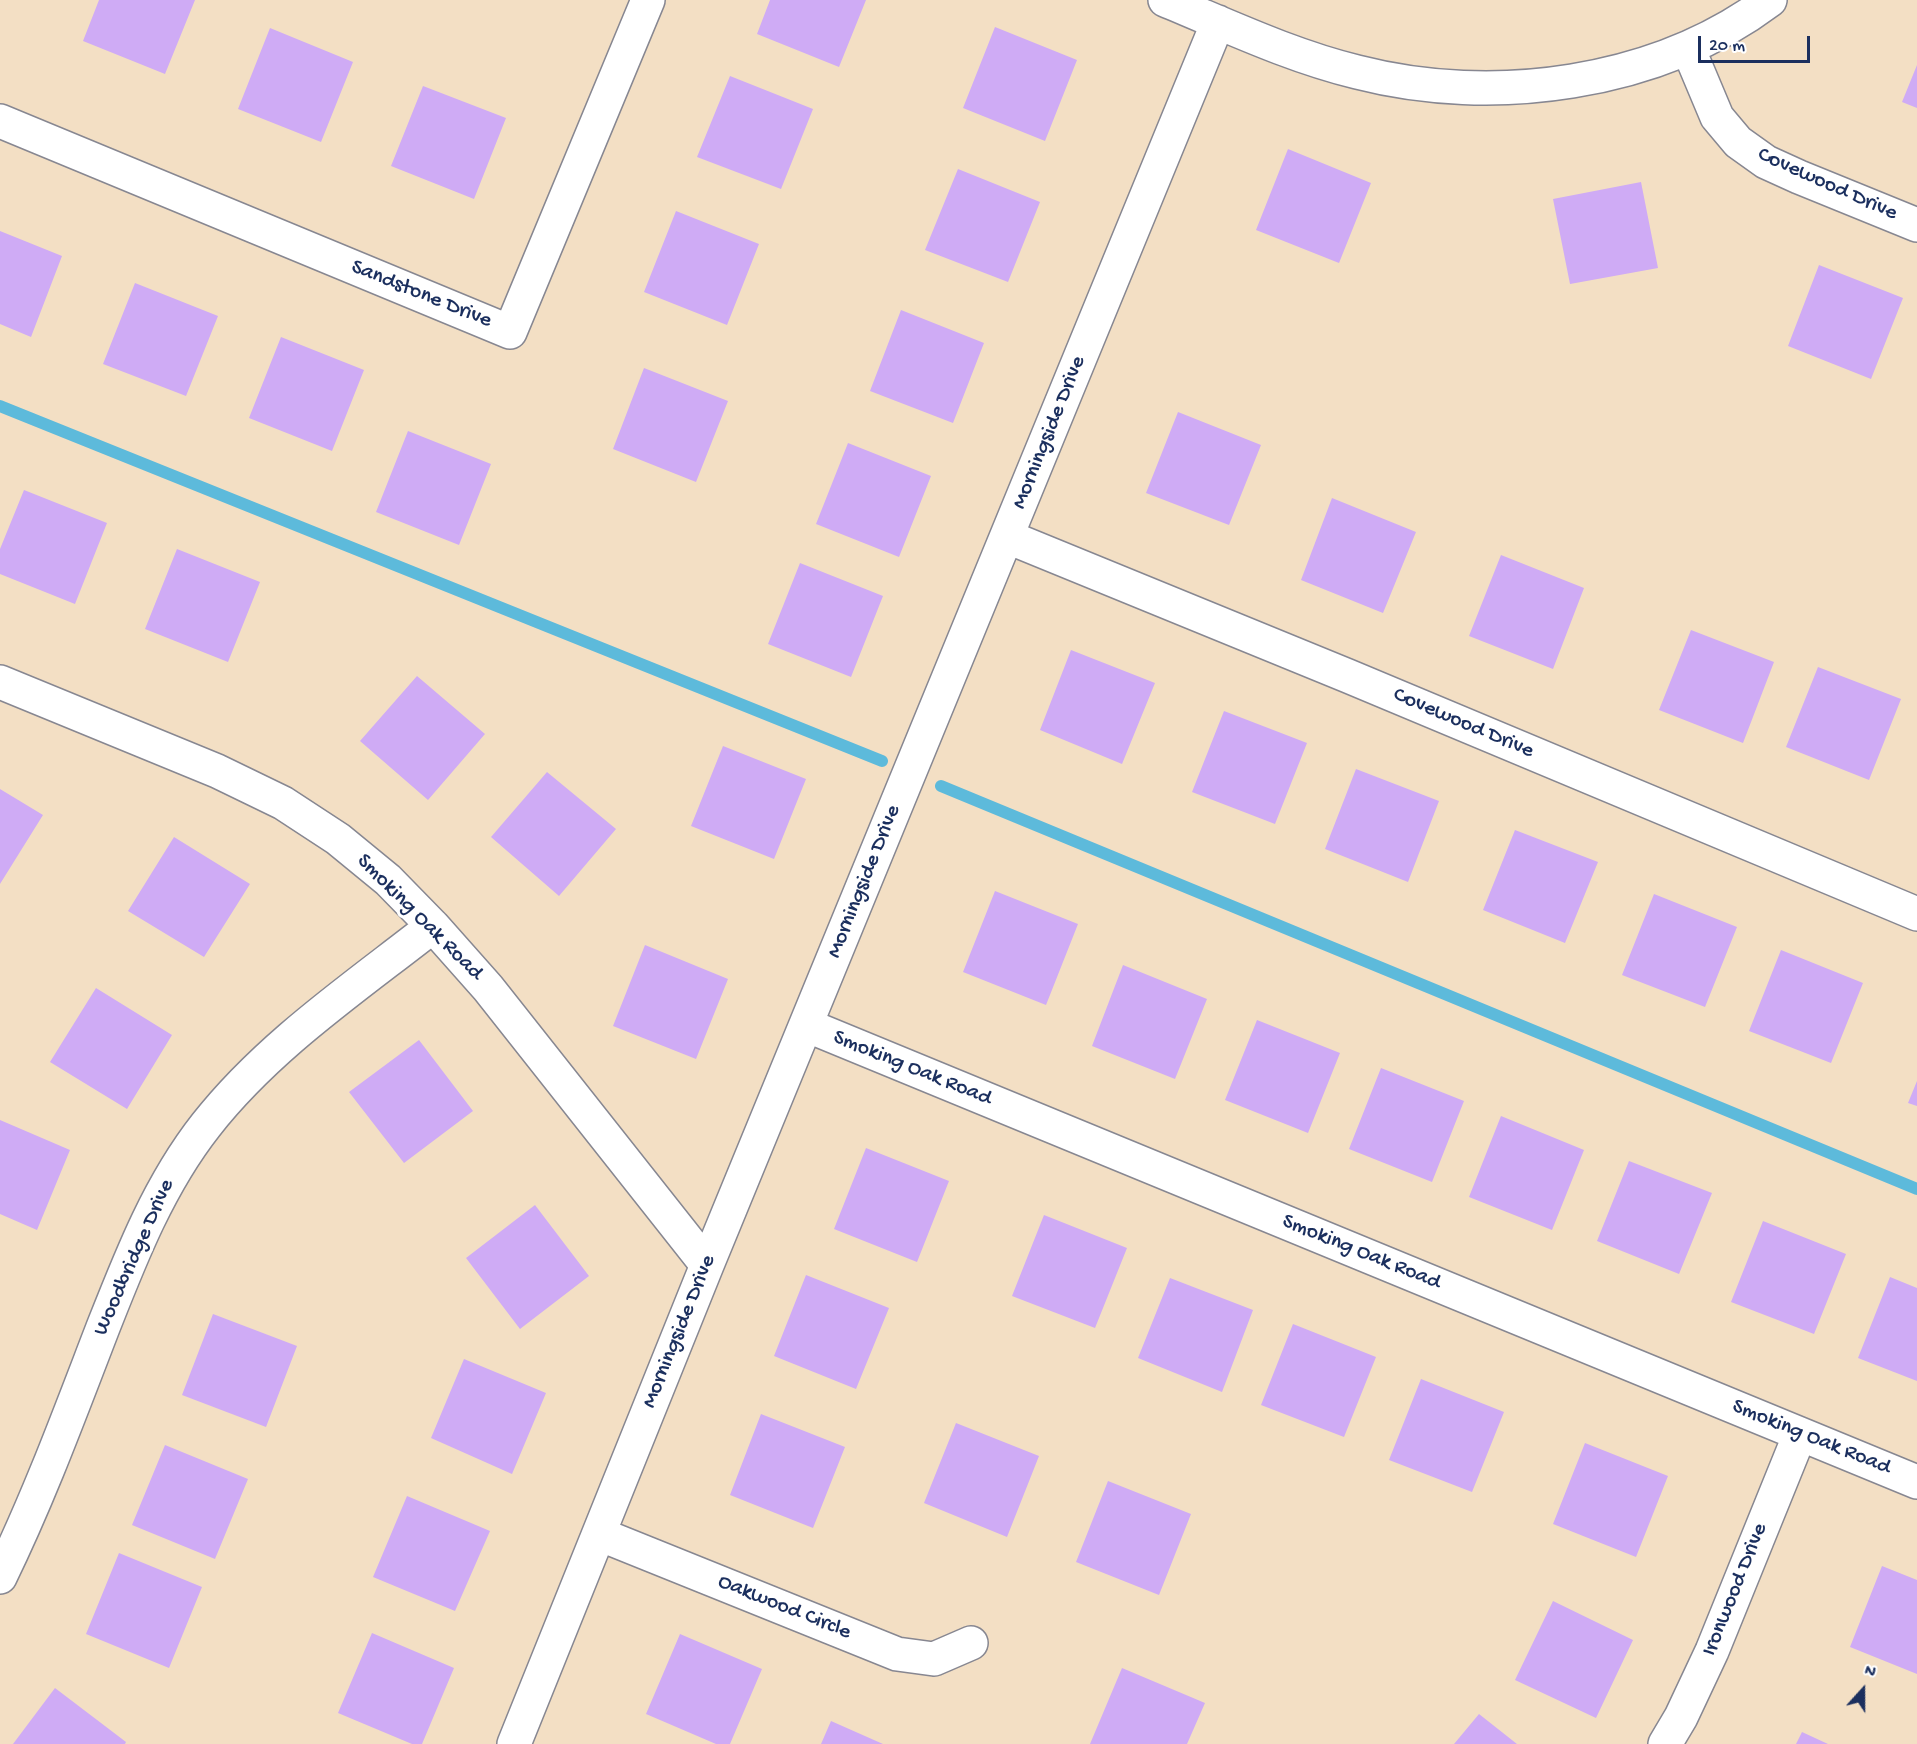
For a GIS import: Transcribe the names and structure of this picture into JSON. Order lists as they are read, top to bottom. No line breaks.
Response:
{"streets":{"street":["Covewood Drive","Sandstone Drive","Morningside Drive","Smoking Oak Road","Woodbridge Drive","Ironwood Drive","Oakwood Circle"]},"crossings":[["Covewood Drive","Morningside Drive"],["Morningside Drive","Smoking Oak Road"],["Morningside Drive","Oakwood Circle"],["Smoking Oak Road","Woodbridge Drive"],["Smoking Oak Road","Ironwood Drive"]],"scale_bar":"20 m","north":"top"}
